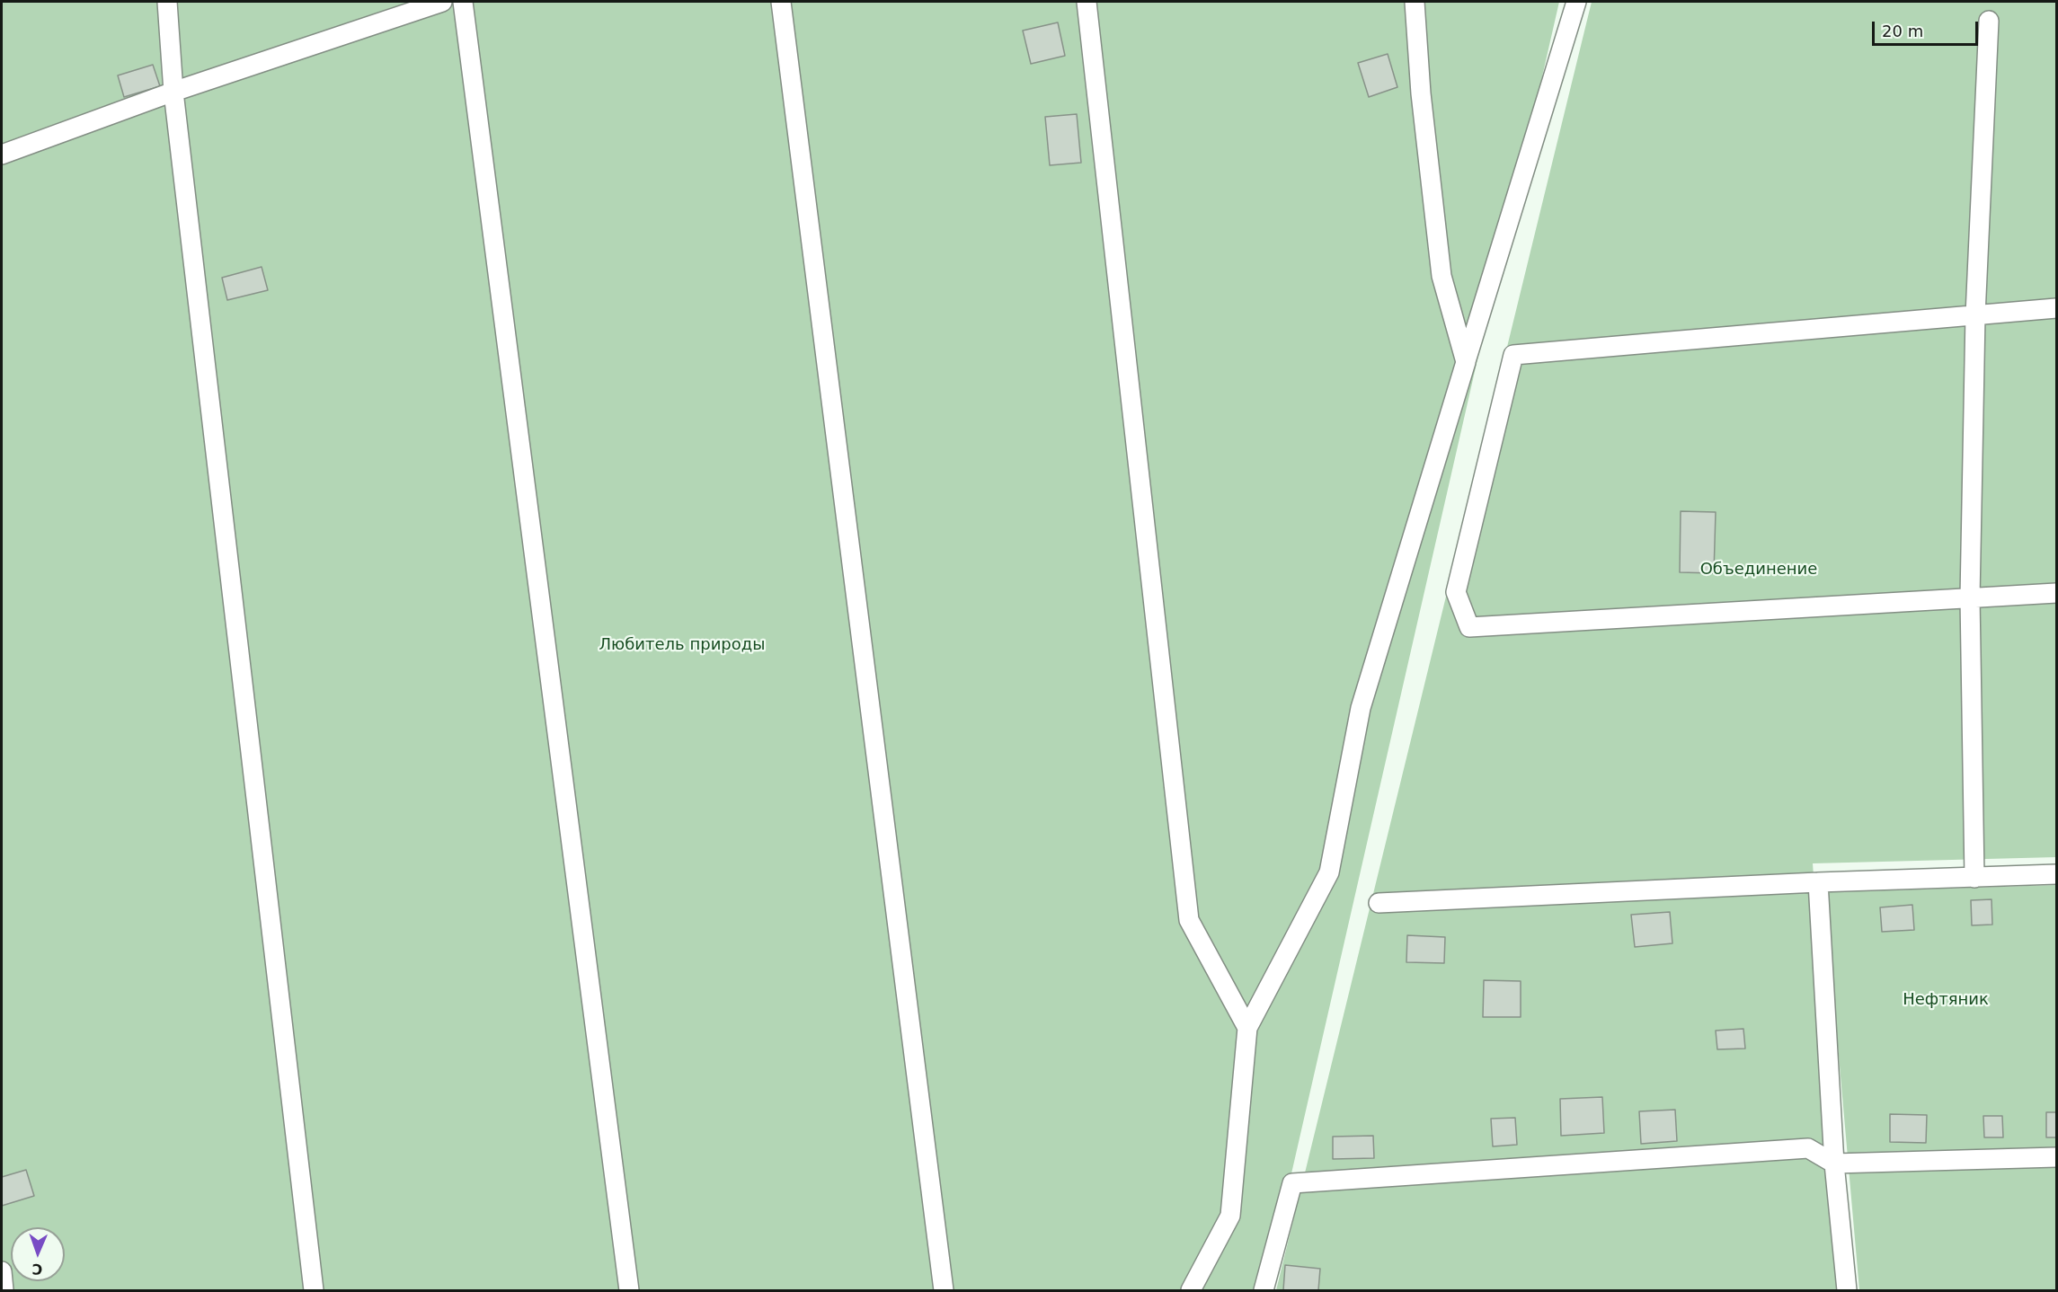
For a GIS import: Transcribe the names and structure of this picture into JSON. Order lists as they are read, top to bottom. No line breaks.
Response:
{"parks":["Объединение","Любитель природы","Нефтяник"],"scale_bar":"20 m","north":"bottom"}
